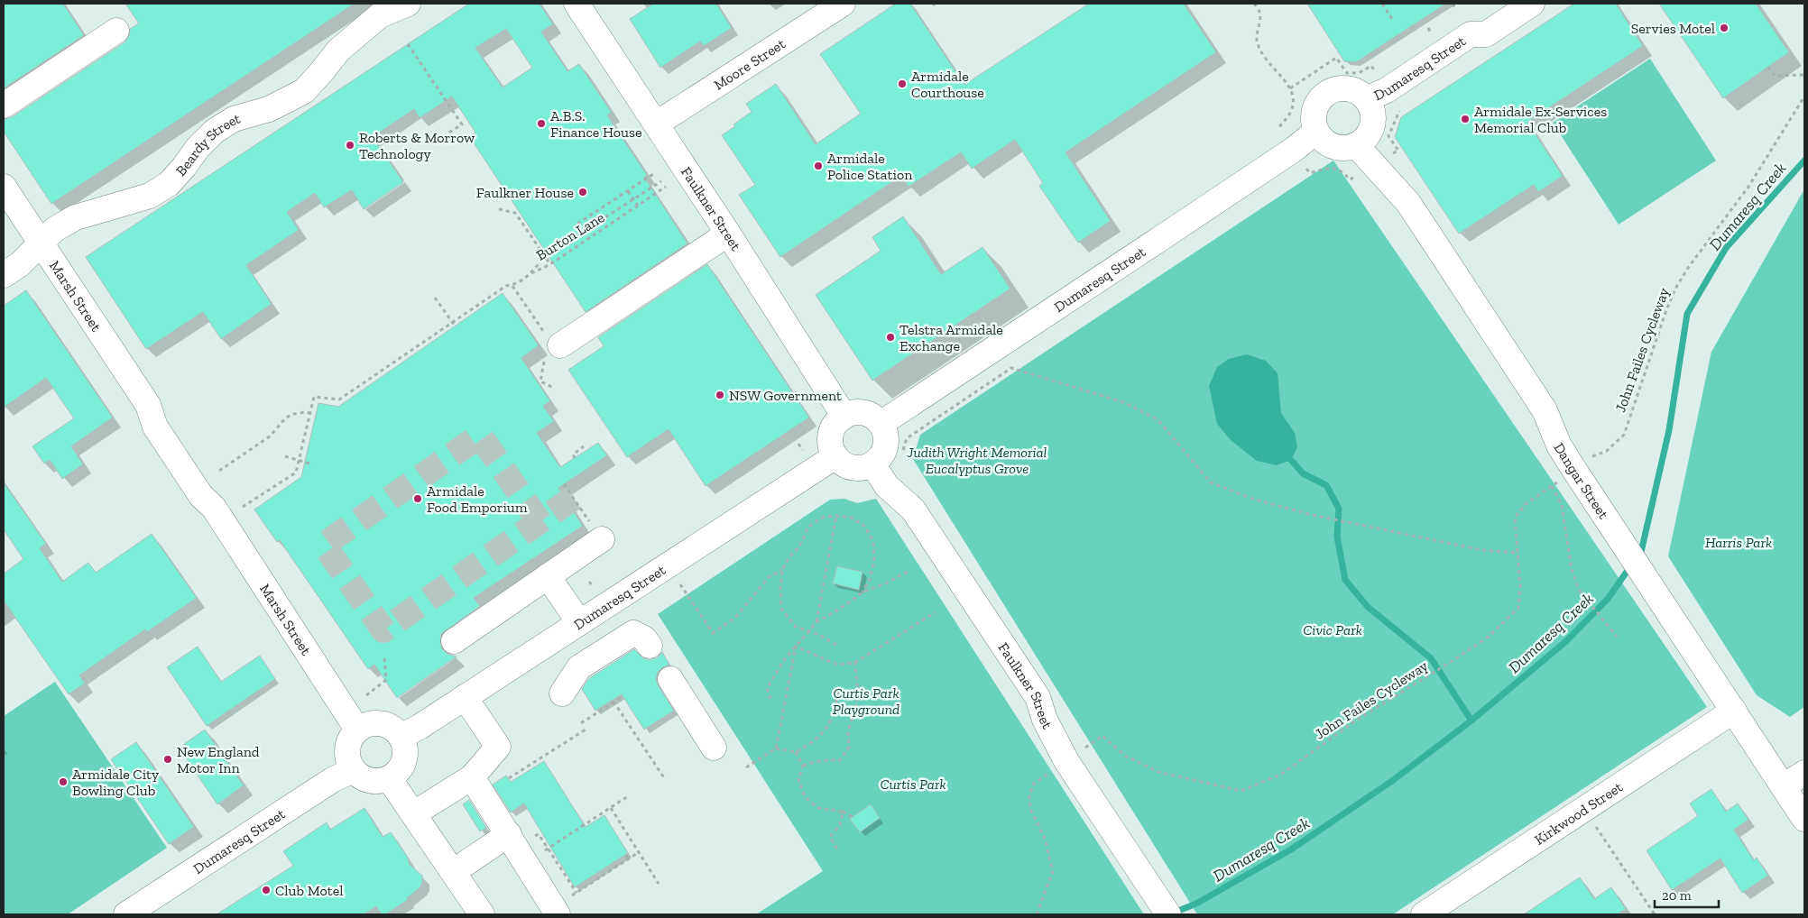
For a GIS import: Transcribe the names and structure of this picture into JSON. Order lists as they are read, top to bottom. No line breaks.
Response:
{"streets":{"street":["Moore Street","Dumaresq Street","Beardy Street","Faulkner Street","Marsh Street","Dangar Street","Kirkwood Street"],"path":["Burton Lane","John Failes Cycleway"]},"crossings":[["Moore Street","Faulkner Street"],["Dumaresq Street","Faulkner Street"],["Dumaresq Street","Marsh Street"],["Dumaresq Street","Dangar Street"],["Beardy Street","Marsh Street"],["Dangar Street","Kirkwood Street"]],"water":["Dumaresq Creek"],"parks":["Judith Wright Memorial Eucalyptus Grove","Harris Park","Civic Park","Curtis Park Playground","Curtis Park"],"places":["Servies Motel","Armidale Courthouse","Armidale Ex-Services Memorial Club","A.B.S. Finance House","Roberts & Morrow Technology","Armidale Police Station","Faulkner House","Telstra Armidale Exchange","NSW Government","Armidale Food Emporium","New England Motor Inn","Armidale City Bowling Club","Club Motel"],"scale_bar":"20 m"}
